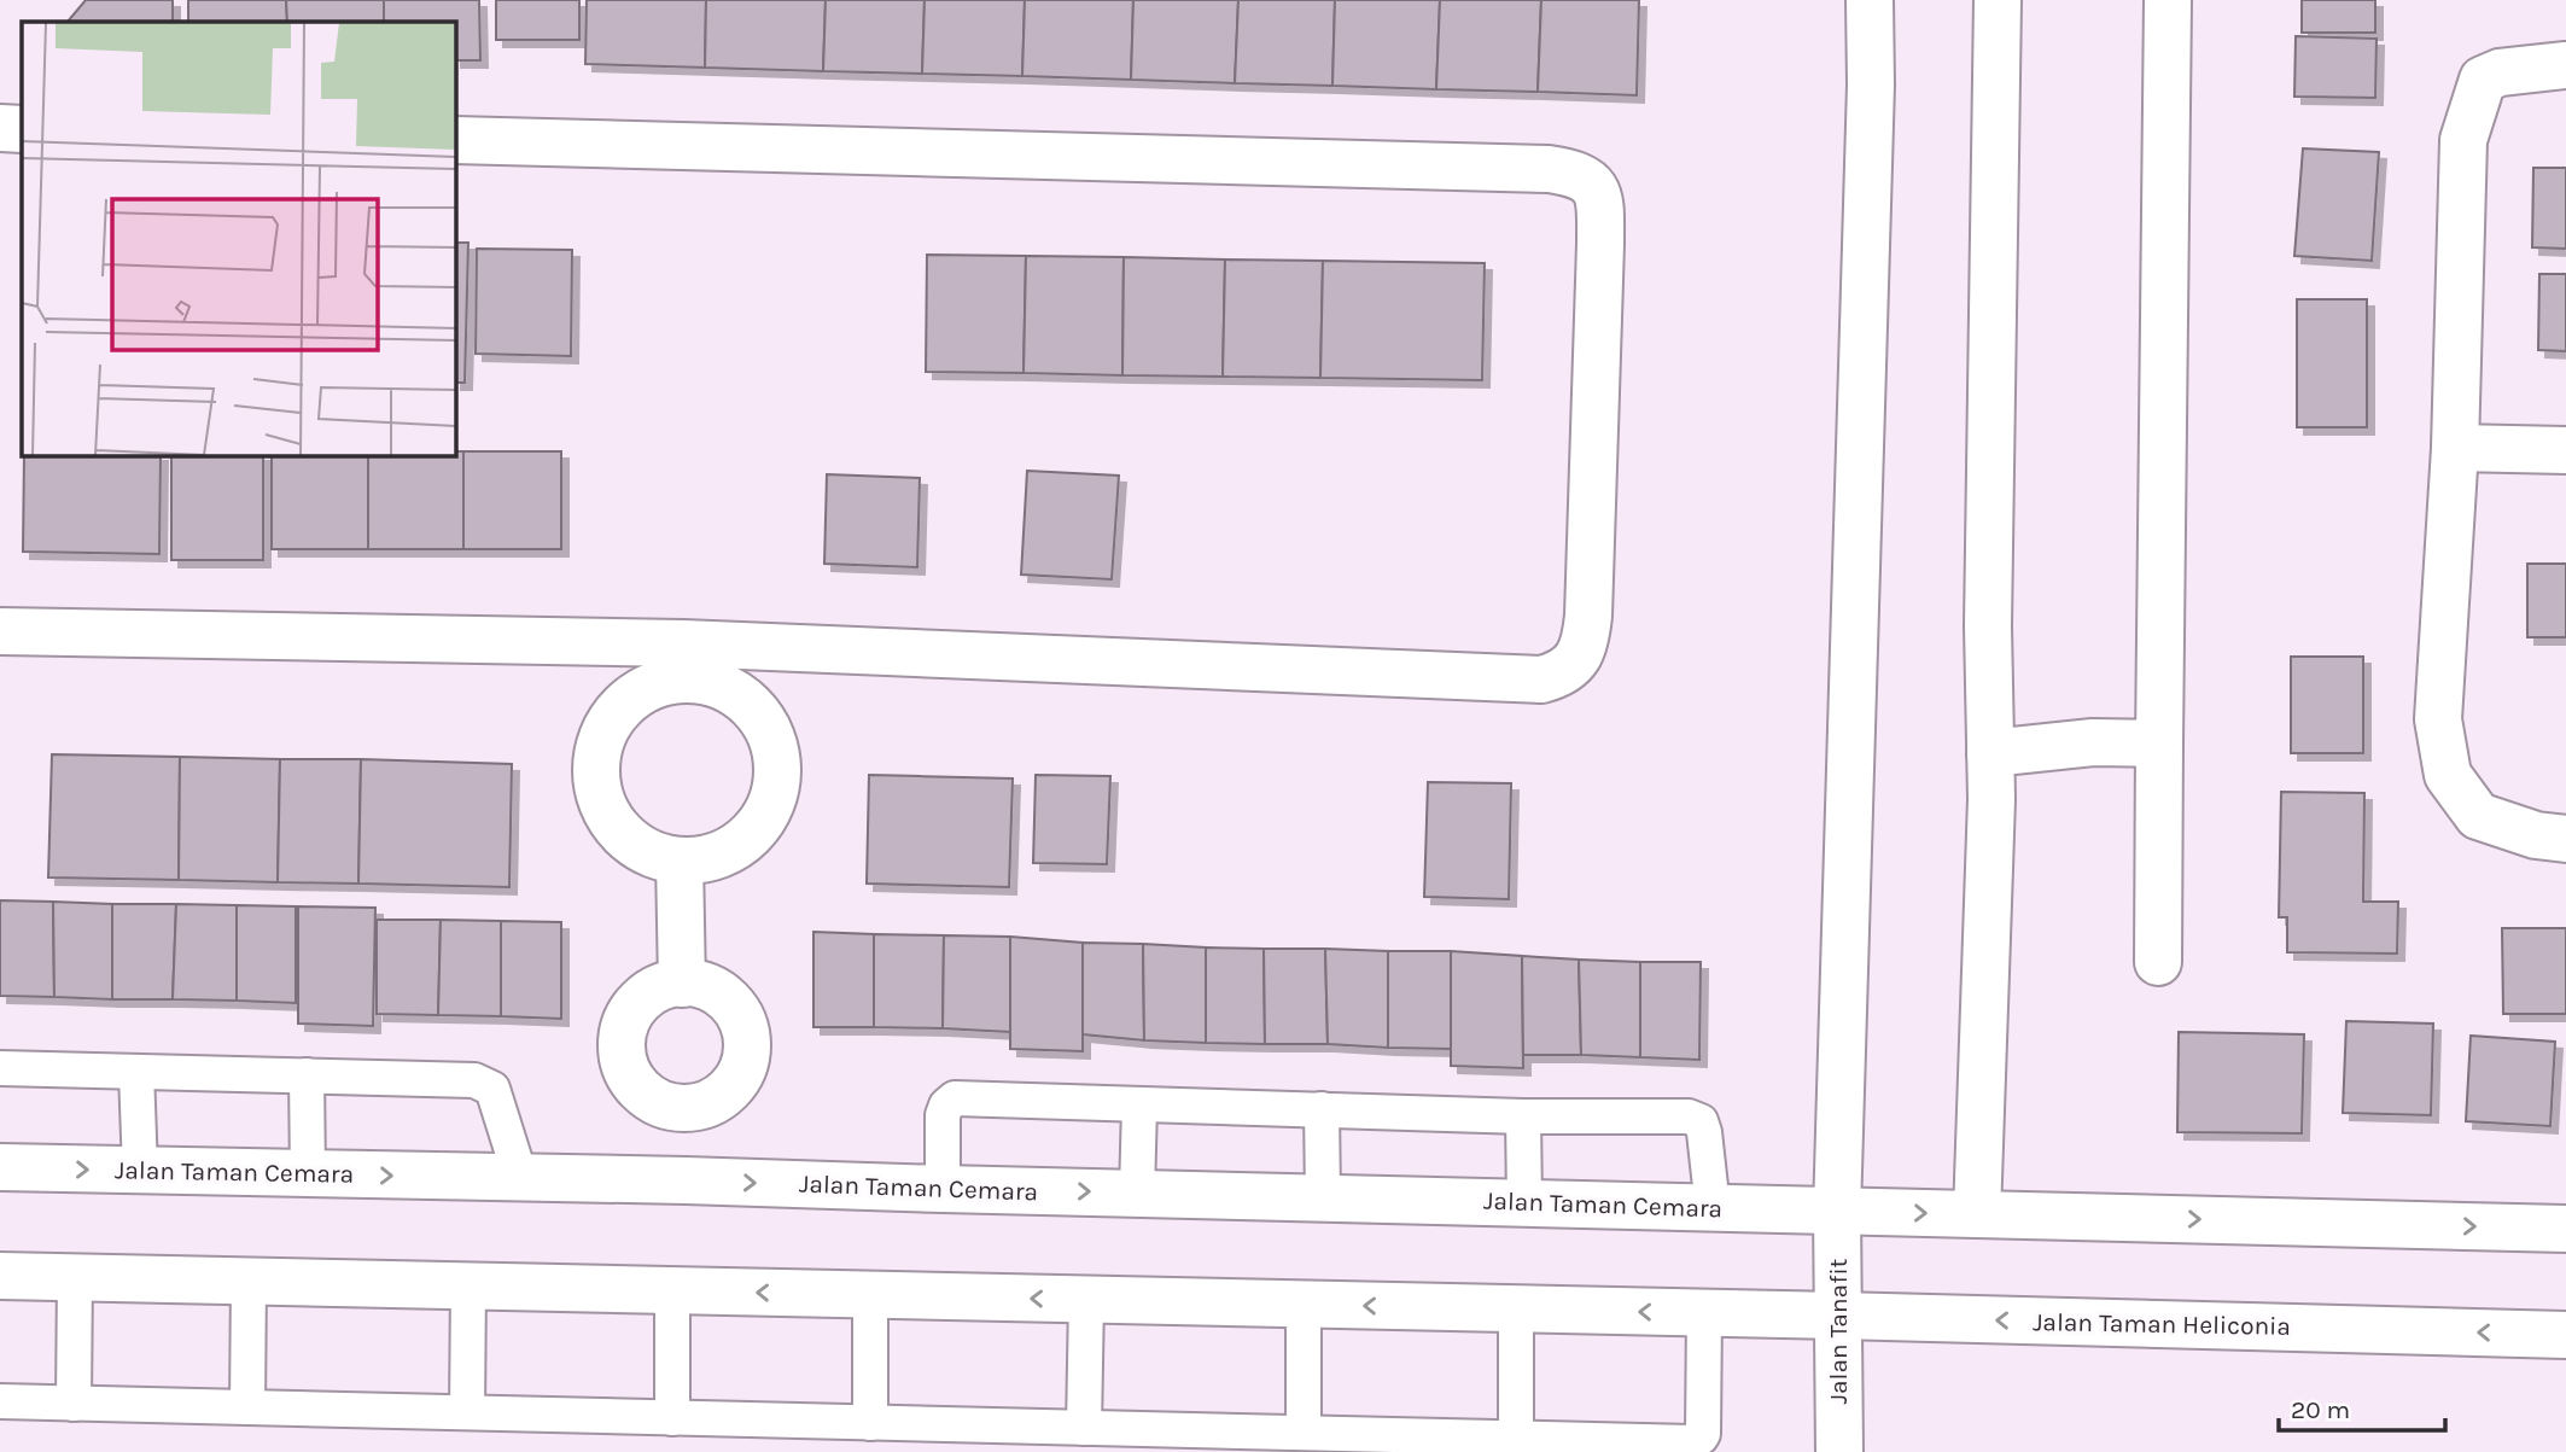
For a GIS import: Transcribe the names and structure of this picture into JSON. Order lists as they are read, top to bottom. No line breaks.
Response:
{"streets":{"street":["Jalan Taman Cemara","Jalan Taman Heliconia","Jalan Tanafit"]},"crossings":[["Jalan Taman Cemara","Jalan Tanafit"],["Jalan Taman Heliconia","Jalan Tanafit"]],"scale_bar":"20 m"}
